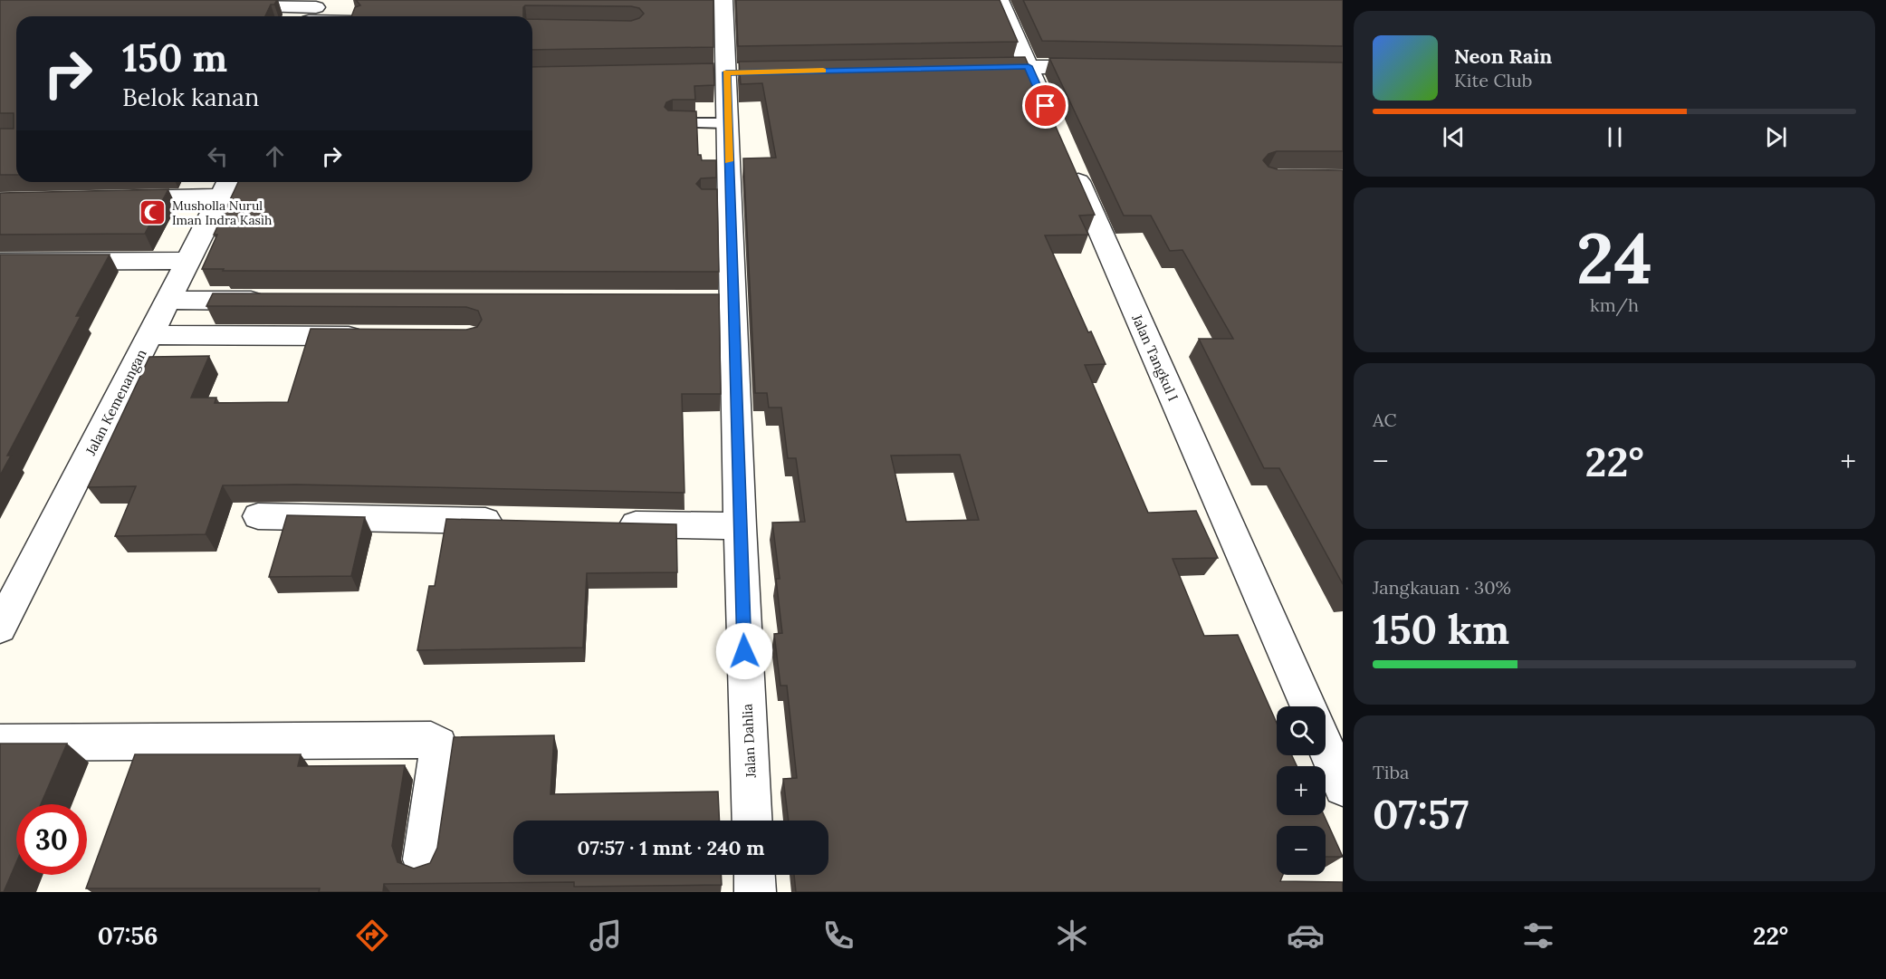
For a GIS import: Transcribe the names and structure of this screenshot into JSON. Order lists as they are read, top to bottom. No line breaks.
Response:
{"streets":{"street":["Jalan Tangkul I","Jalan Kemenangan","Jalan Dahlia"]},"places":{"mosque":["Musholla Nurul Iman Indra Kasih"]},"page":{"turn":["150 m","Belok kanan"],"song":["Neon Rain","Kite Club"],"tile":[["24","km/h"],"AC",["Jangkauan · 30%","150 km"],["Tiba","07:57"]],"heat":["−","22°","+"],"map_buttons":["+","−"],"limit":"30","trip":"07:57 · 1 mnt · 240 m","tabs":["07:56","22°"]}}
